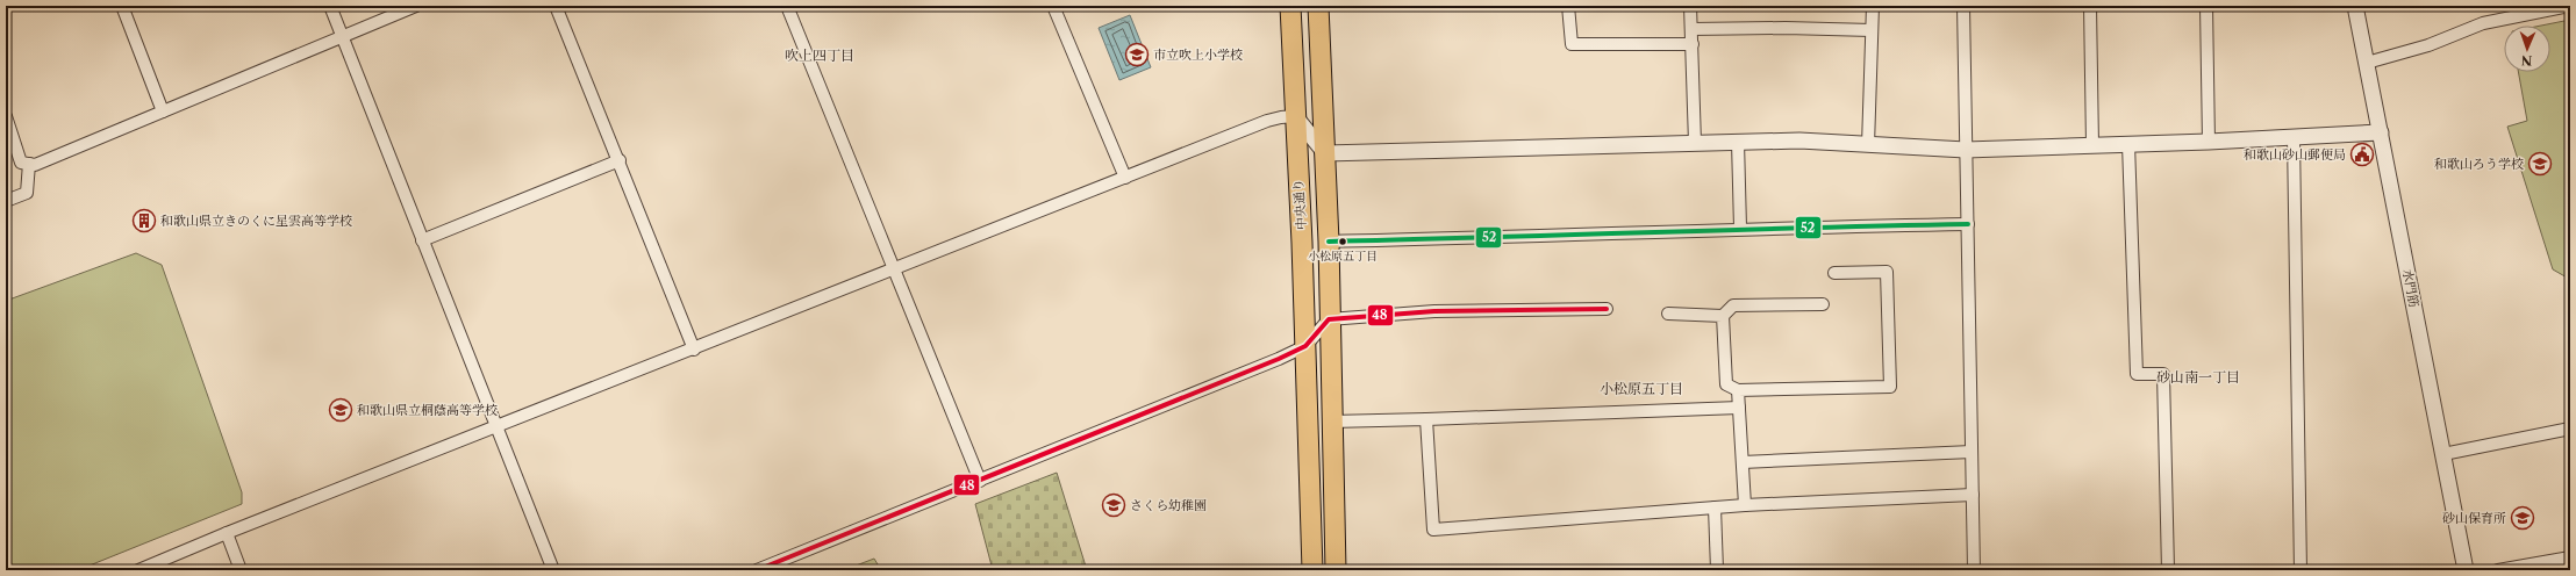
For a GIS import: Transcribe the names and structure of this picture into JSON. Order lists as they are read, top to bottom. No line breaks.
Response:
{"streets":{"highway":["中央通り"],"street":["水門筋"]},"districts":["吹上四丁目","砂山南一丁目","小松原五丁目"],"places":{"school or university":["市立吹上小学校","和歌山ろう学校","和歌山県立桐蔭高等学校","さくら幼稚園","砂山保育所"],"public building":["和歌山砂山郵便局"],"building":["和歌山県立きのくに星雲高等学校"],"other":["小松原五丁目"]},"lines":["transit line 52","transit line 48"],"north":"bottom"}
